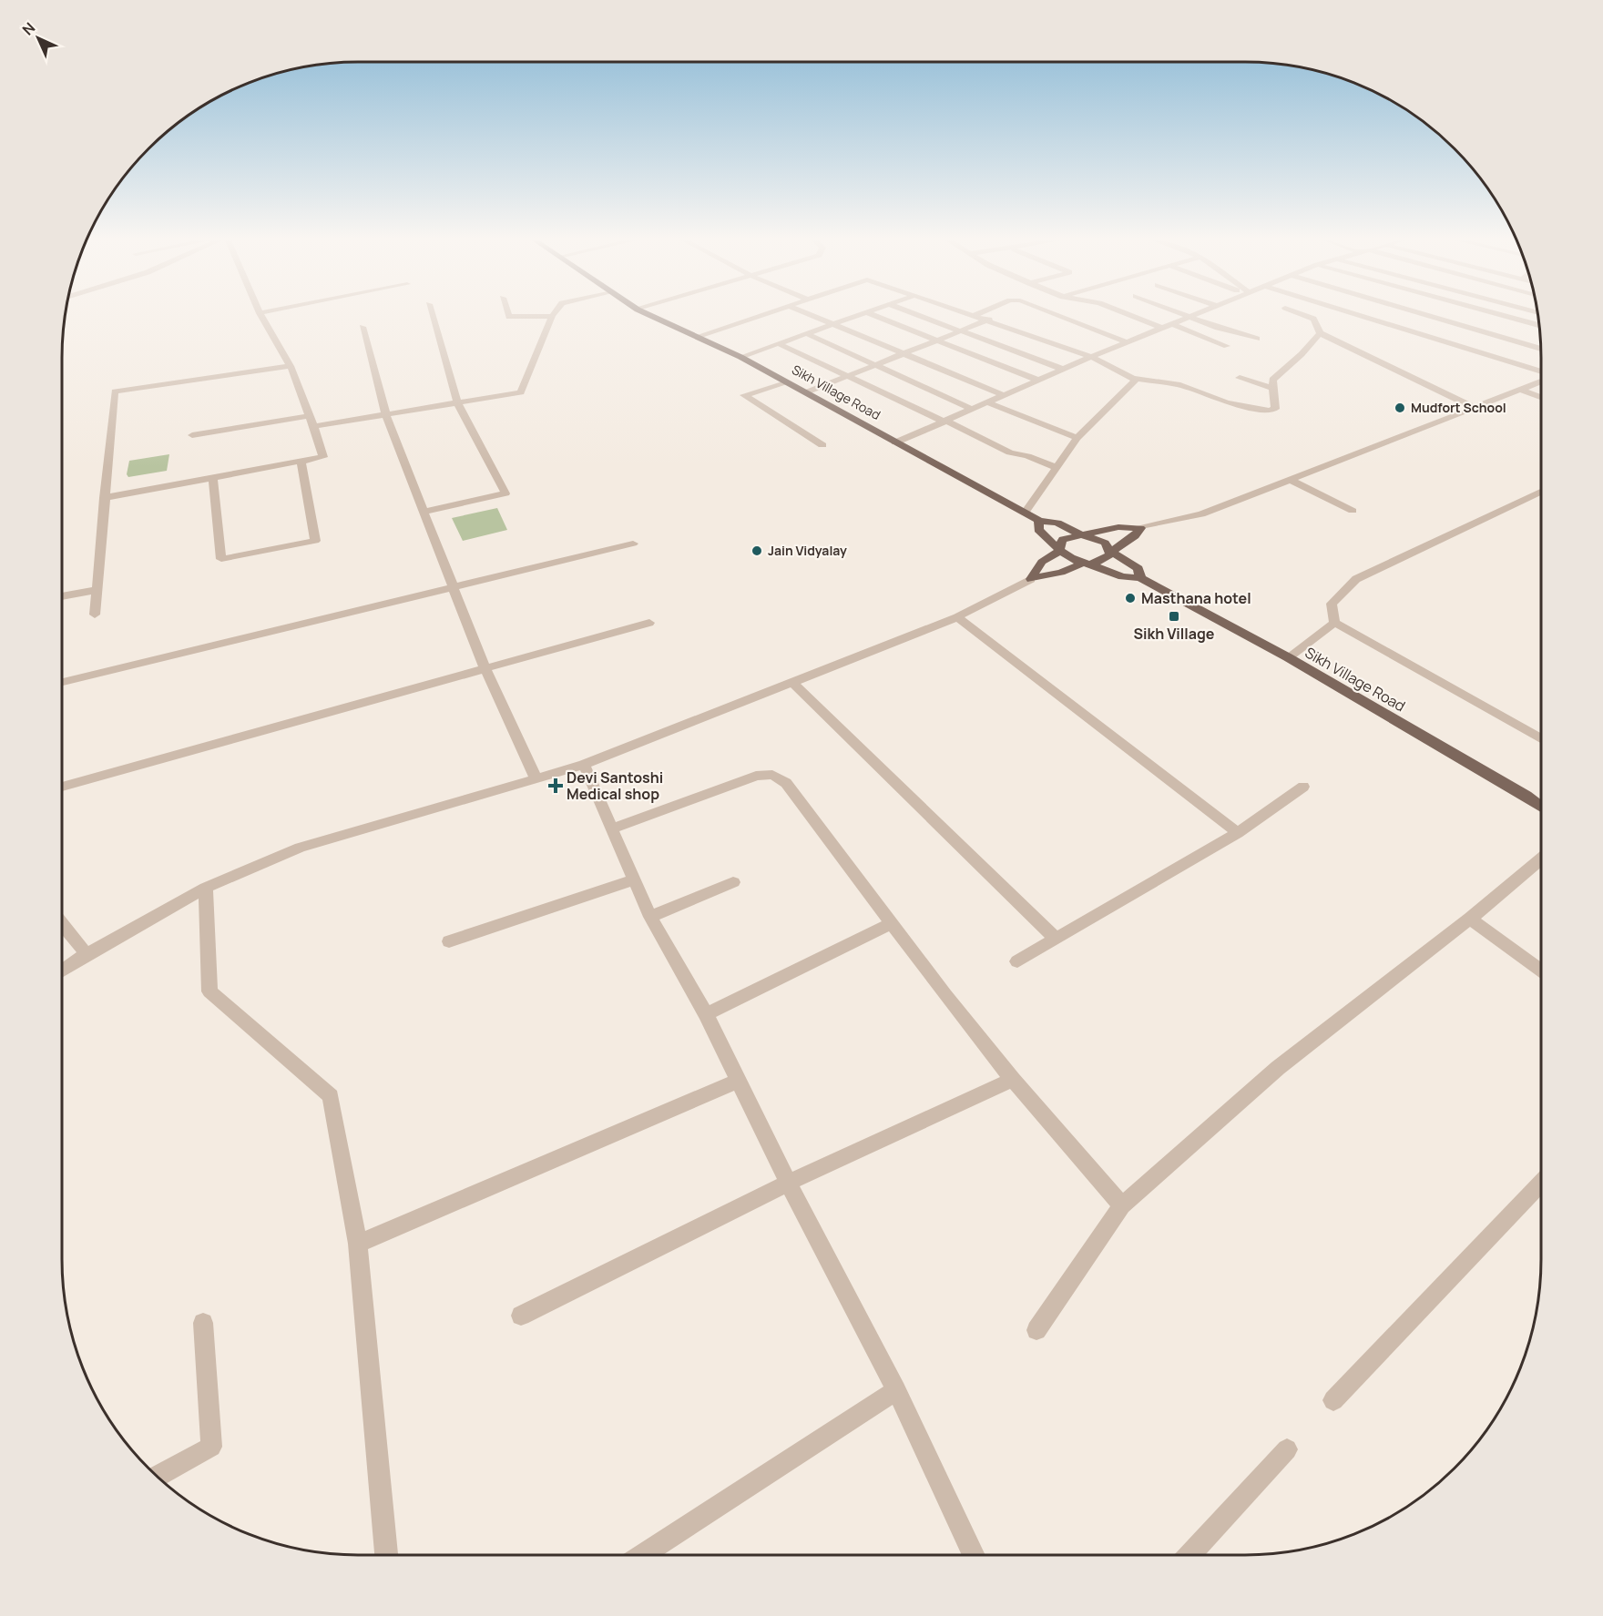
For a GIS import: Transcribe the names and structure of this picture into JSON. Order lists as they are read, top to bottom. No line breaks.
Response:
{"streets":{"main road":["Sikh Village Road"]},"places":{"other":["Mudfort School","Jain Vidyalay","Masthana hotel"],"transit":["Sikh Village"],"health":["Devi Santoshi Medical shop"]},"north":"top left"}
